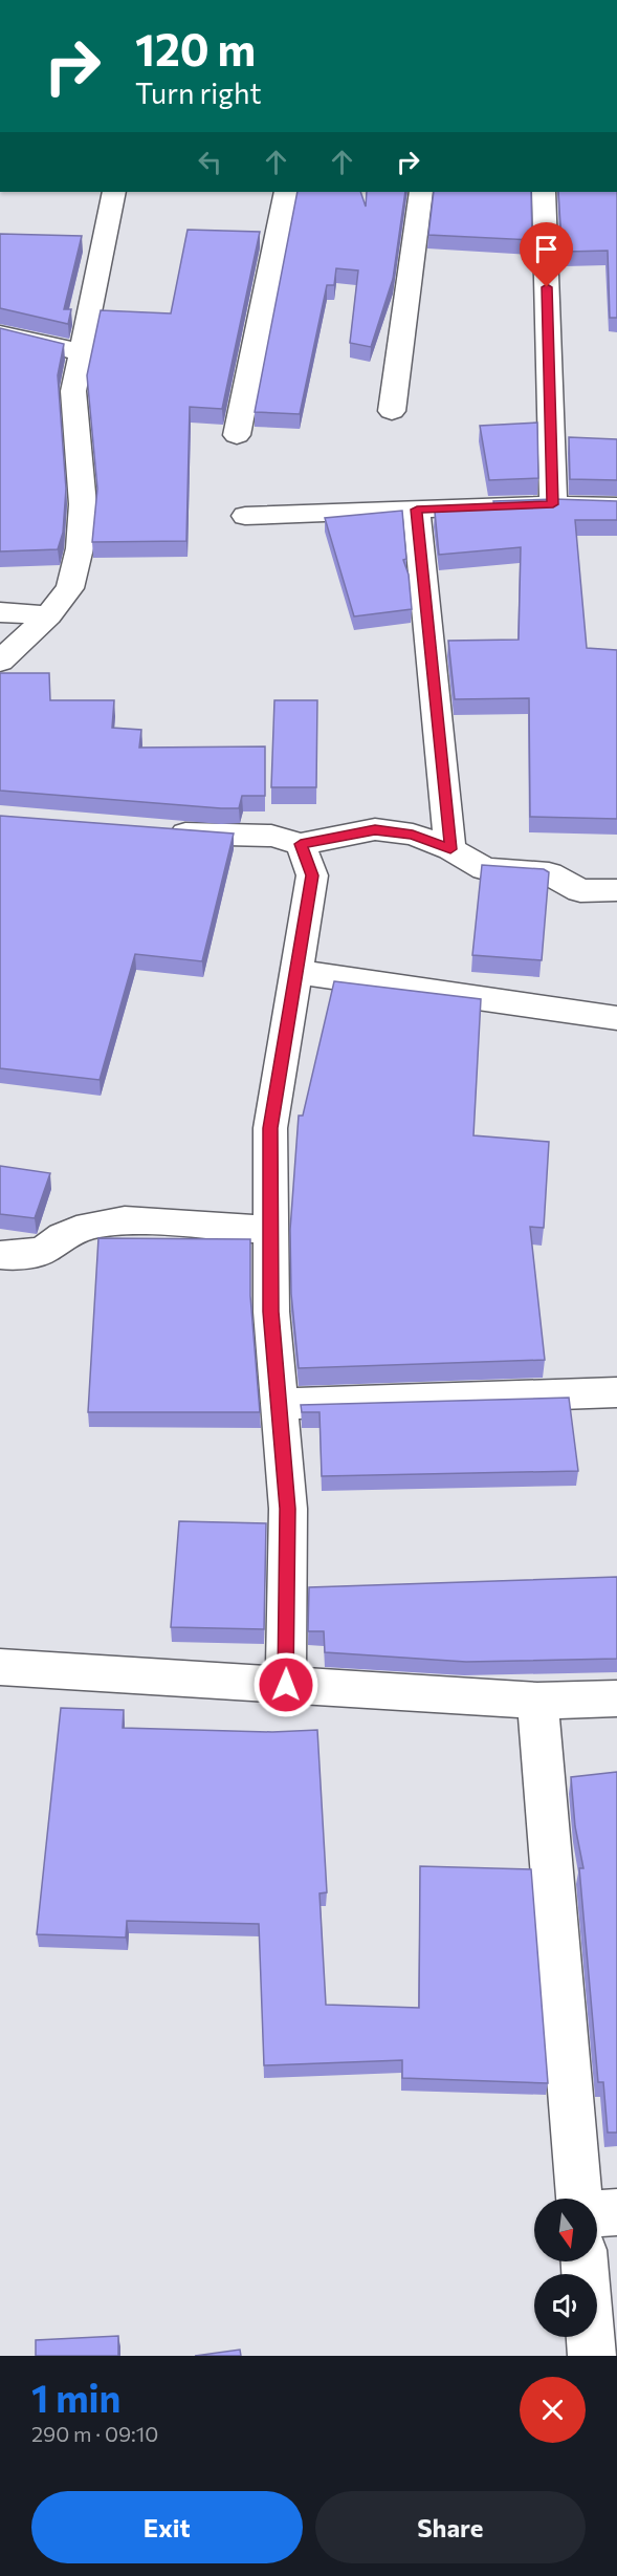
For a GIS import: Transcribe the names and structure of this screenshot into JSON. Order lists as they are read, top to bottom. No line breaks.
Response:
{"north":"bottom","page":{"turn":["120 m","Turn right"],"heading":["1 min","290 m · 09:10"],"buttons":["Exit","Share"]}}
